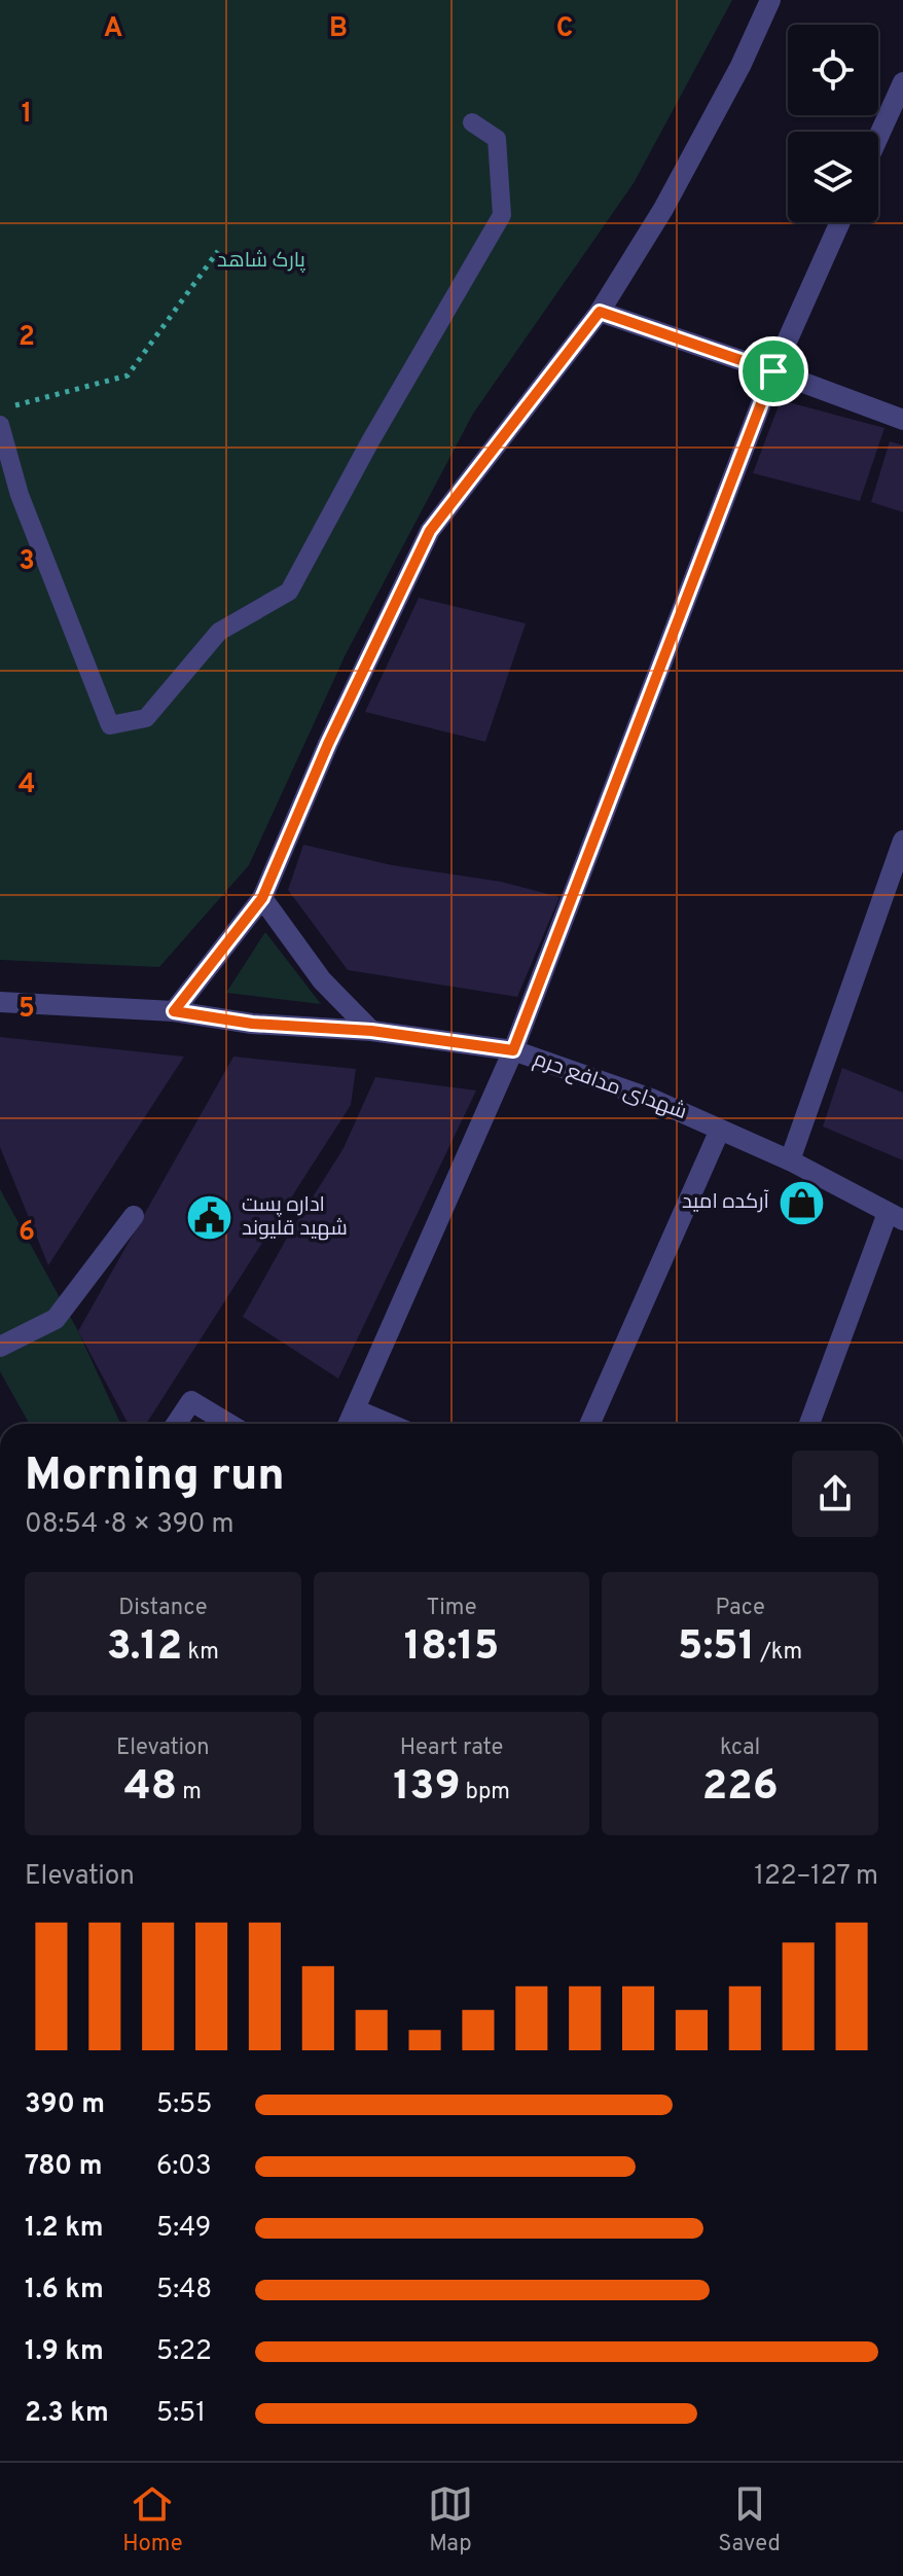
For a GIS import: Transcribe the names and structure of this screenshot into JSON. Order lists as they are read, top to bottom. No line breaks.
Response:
{"streets":{"street":["شهدای مدافع حرم"]},"parks":["پارک شاهد"],"places":{"shop":["آرکده امید"],"public building":["اداره پست شهید قلیوند"]},"page":{"heading":["Morning run","08:54 · 8 × 390 m"],"stats":[["Distance","3.12 km"],["Time","18:15"],["Pace","5:51 /km"],["Elevation","48 m"],["Heart rate","139 bpm"],["kcal","226"]],"chart":["Elevation","122–127 m"],"list":[{"name":"390 m","note":"5:55"},{"name":"780 m","note":"6:03"},{"name":"1.2 km","note":"5:49"},{"name":"1.6 km","note":"5:48"},{"name":"1.9 km","note":"5:22"},{"name":"2.3 km","note":"5:51"}],"tabs":["Home","Map","Saved"]},"grid":{"columns":["A","B","C"],"rows":["1","2","3","4","5","6"]}}
